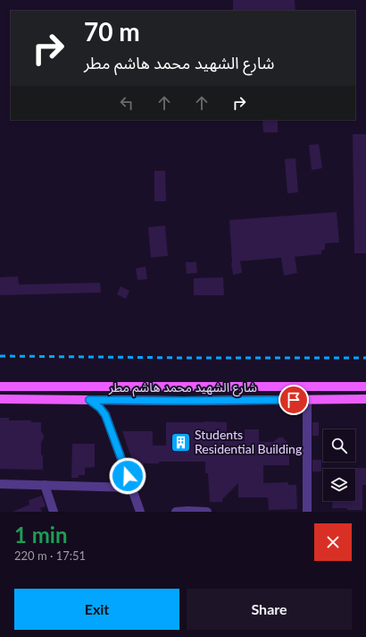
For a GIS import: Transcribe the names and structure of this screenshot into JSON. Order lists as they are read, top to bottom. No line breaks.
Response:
{"streets":{"main road":["شارع الشهيد محمد هاشم مطر"]},"places":{"building":["Students Residential Building"]},"page":{"turn":["70 m","شارع الشهيد محمد هاشم مطر"],"heading":["1 min","220 m · 17:51"],"buttons":["Exit","Share"]}}
